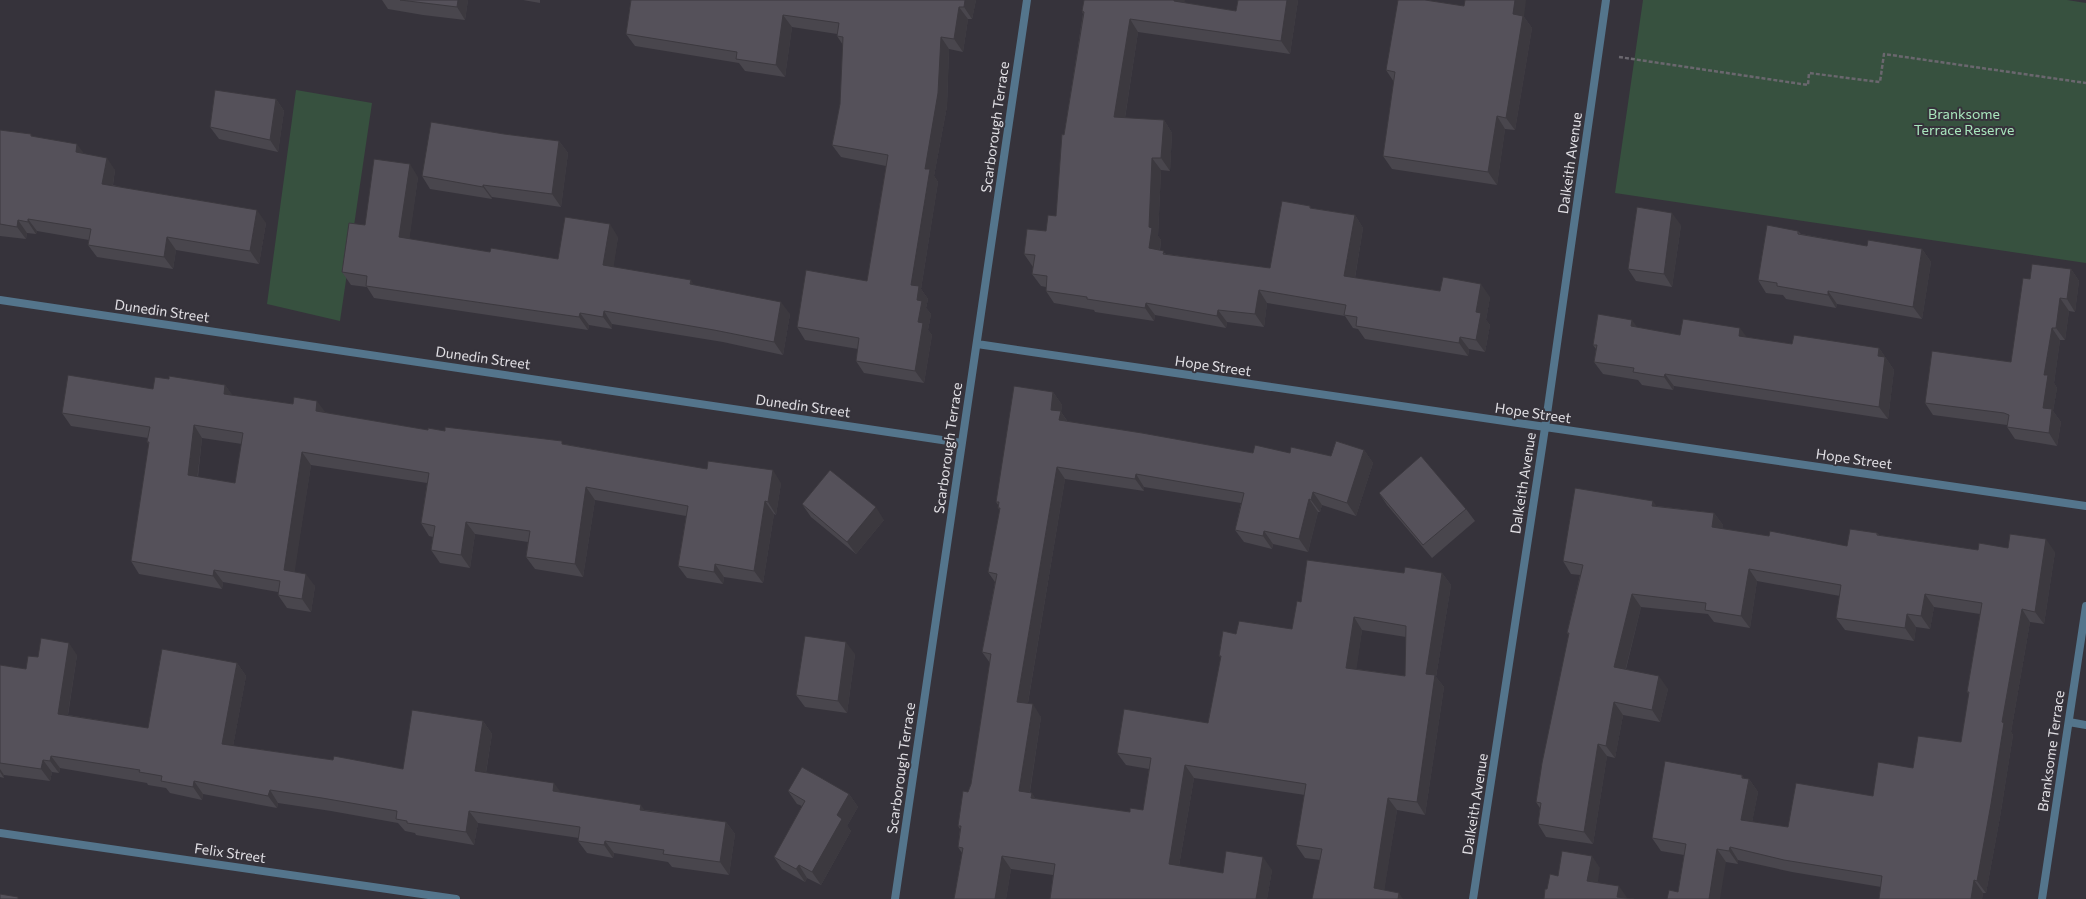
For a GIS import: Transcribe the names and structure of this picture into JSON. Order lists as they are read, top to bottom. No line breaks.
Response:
{"streets":{"street":["Scarborough Terrace","Dalkeith Avenue","Dunedin Street","Hope Street","Branksome Terrace","Felix Street"]},"crossings":[["Scarborough Terrace","Dunedin Street"],["Scarborough Terrace","Hope Street"],["Dalkeith Avenue","Hope Street"]],"parks":["Branksome Terrace Reserve"]}
